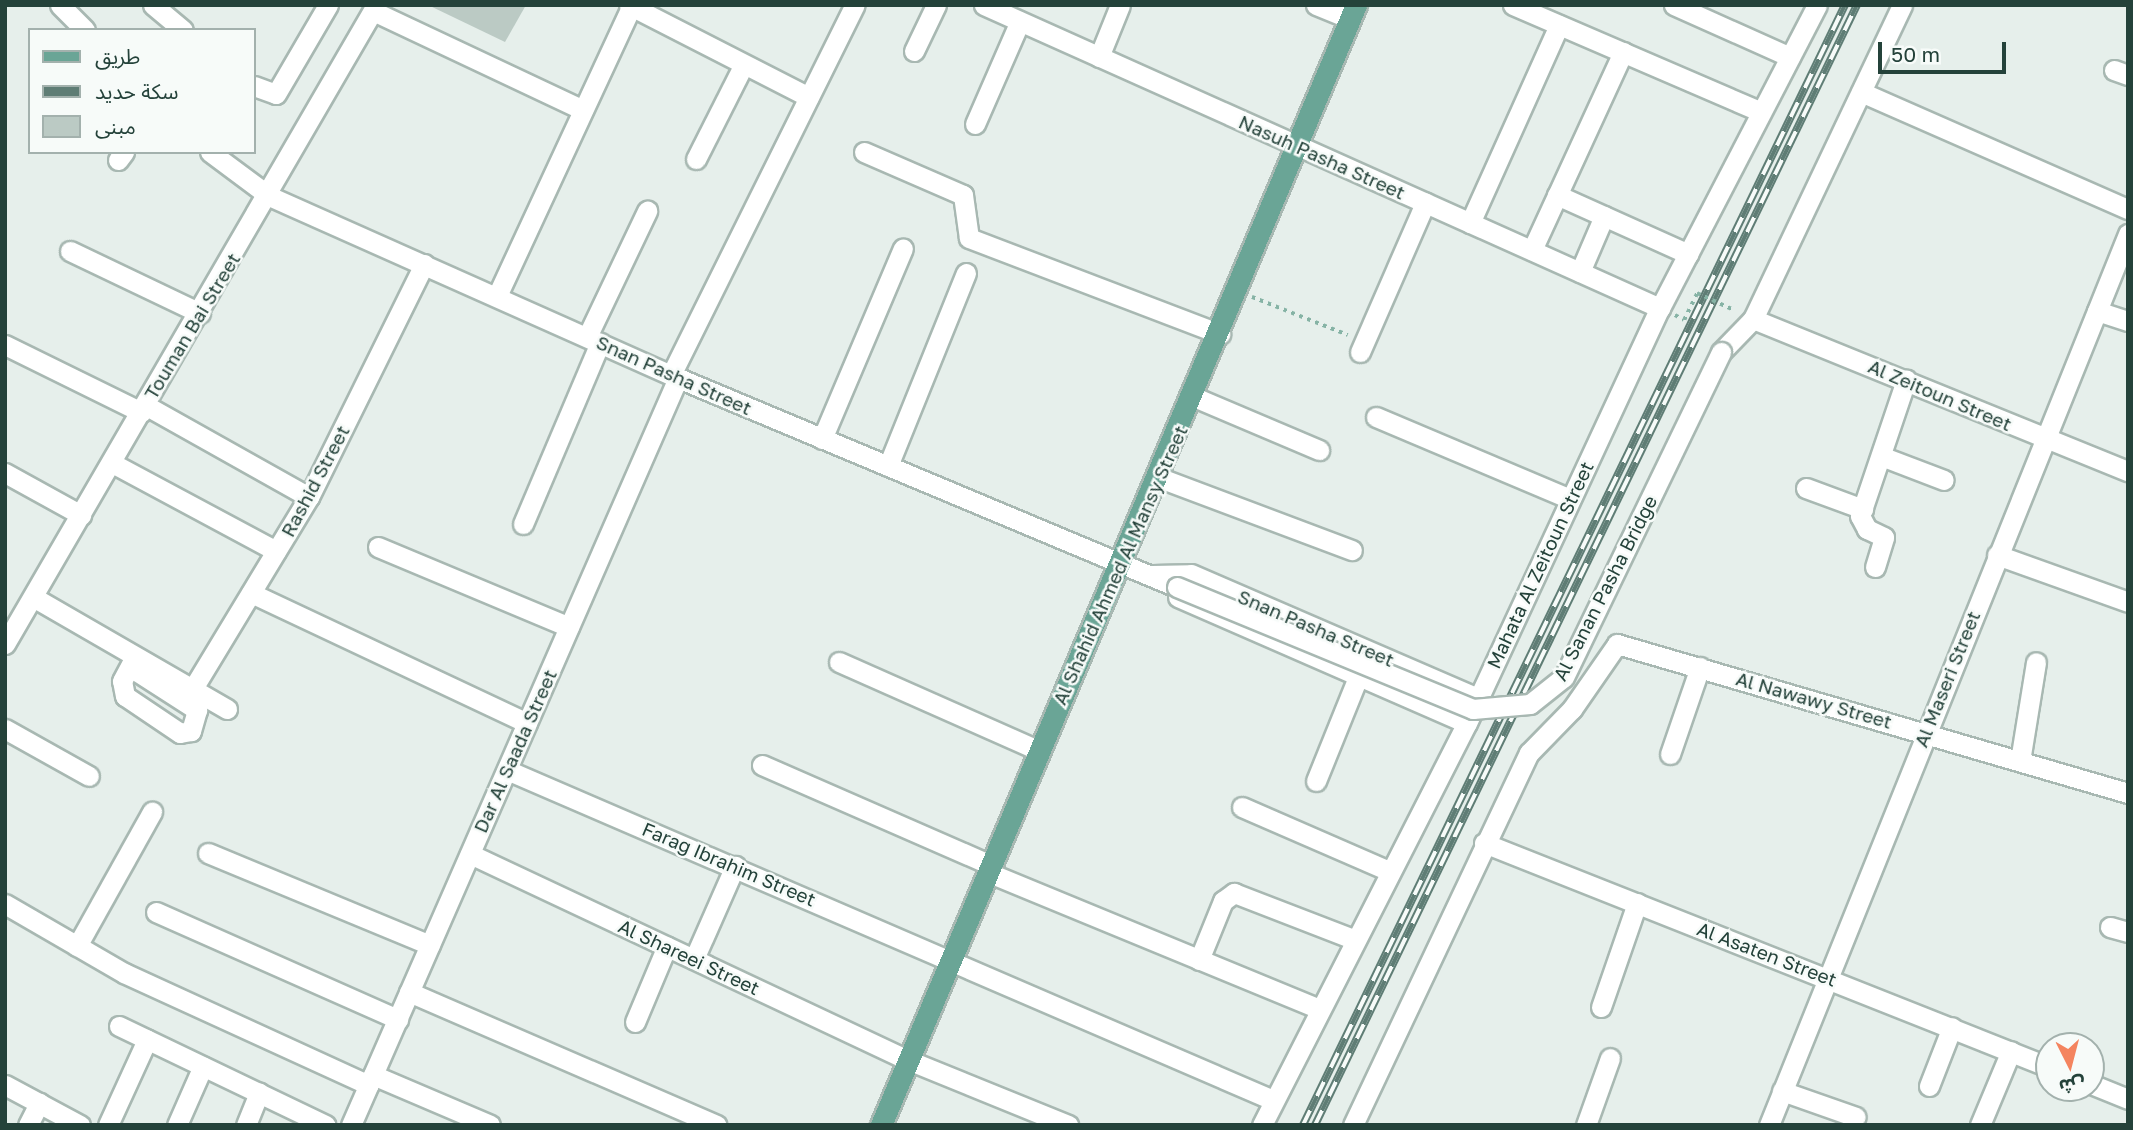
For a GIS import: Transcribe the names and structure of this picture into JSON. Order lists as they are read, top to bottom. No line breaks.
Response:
{"streets":{"main road":["Al Shahid Ahmed Al Mansy Street"],"street":["Nasuh Pasha Street","Touman Bai Street","Snan Pasha Street","Al Zeitoun Street","Rashid Street","Mahata Al Zeitoun Street","Al Sanan Pasha Bridge","Al Maseri Street","Al Nawawy Street","Dar Al Saada Street","Farag Ibrahim Street","Al Asaten Street","Al Shareei Street"]},"crossings":[["Nasuh Pasha Street","Al Shahid Ahmed Al Mansy Street"],["Nasuh Pasha Street","Mahata Al Zeitoun Street"],["Touman Bai Street","Snan Pasha Street"],["Snan Pasha Street","Rashid Street"],["Snan Pasha Street","Al Shahid Ahmed Al Mansy Street"],["Snan Pasha Street","Mahata Al Zeitoun Street"],["Snan Pasha Street","Al Sanan Pasha Bridge"],["Snan Pasha Street","Dar Al Saada Street"],["Al Zeitoun Street","Al Sanan Pasha Bridge"],["Al Zeitoun Street","Al Maseri Street"],["Al Shahid Ahmed Al Mansy Street","Farag Ibrahim Street"],["Al Shahid Ahmed Al Mansy Street","Al Shareei Street"],["Mahata Al Zeitoun Street","Farag Ibrahim Street"],["Al Maseri Street","Al Nawawy Street"],["Al Maseri Street","Al Asaten Street"],["Al Nawawy Street","Al Asaten Street"],["Dar Al Saada Street","Farag Ibrahim Street"],["Dar Al Saada Street","Al Shareei Street"]],"legend":["طريق","سكة حديد","مبنى"],"scale_bar":"50 m","north":"bottom"}
